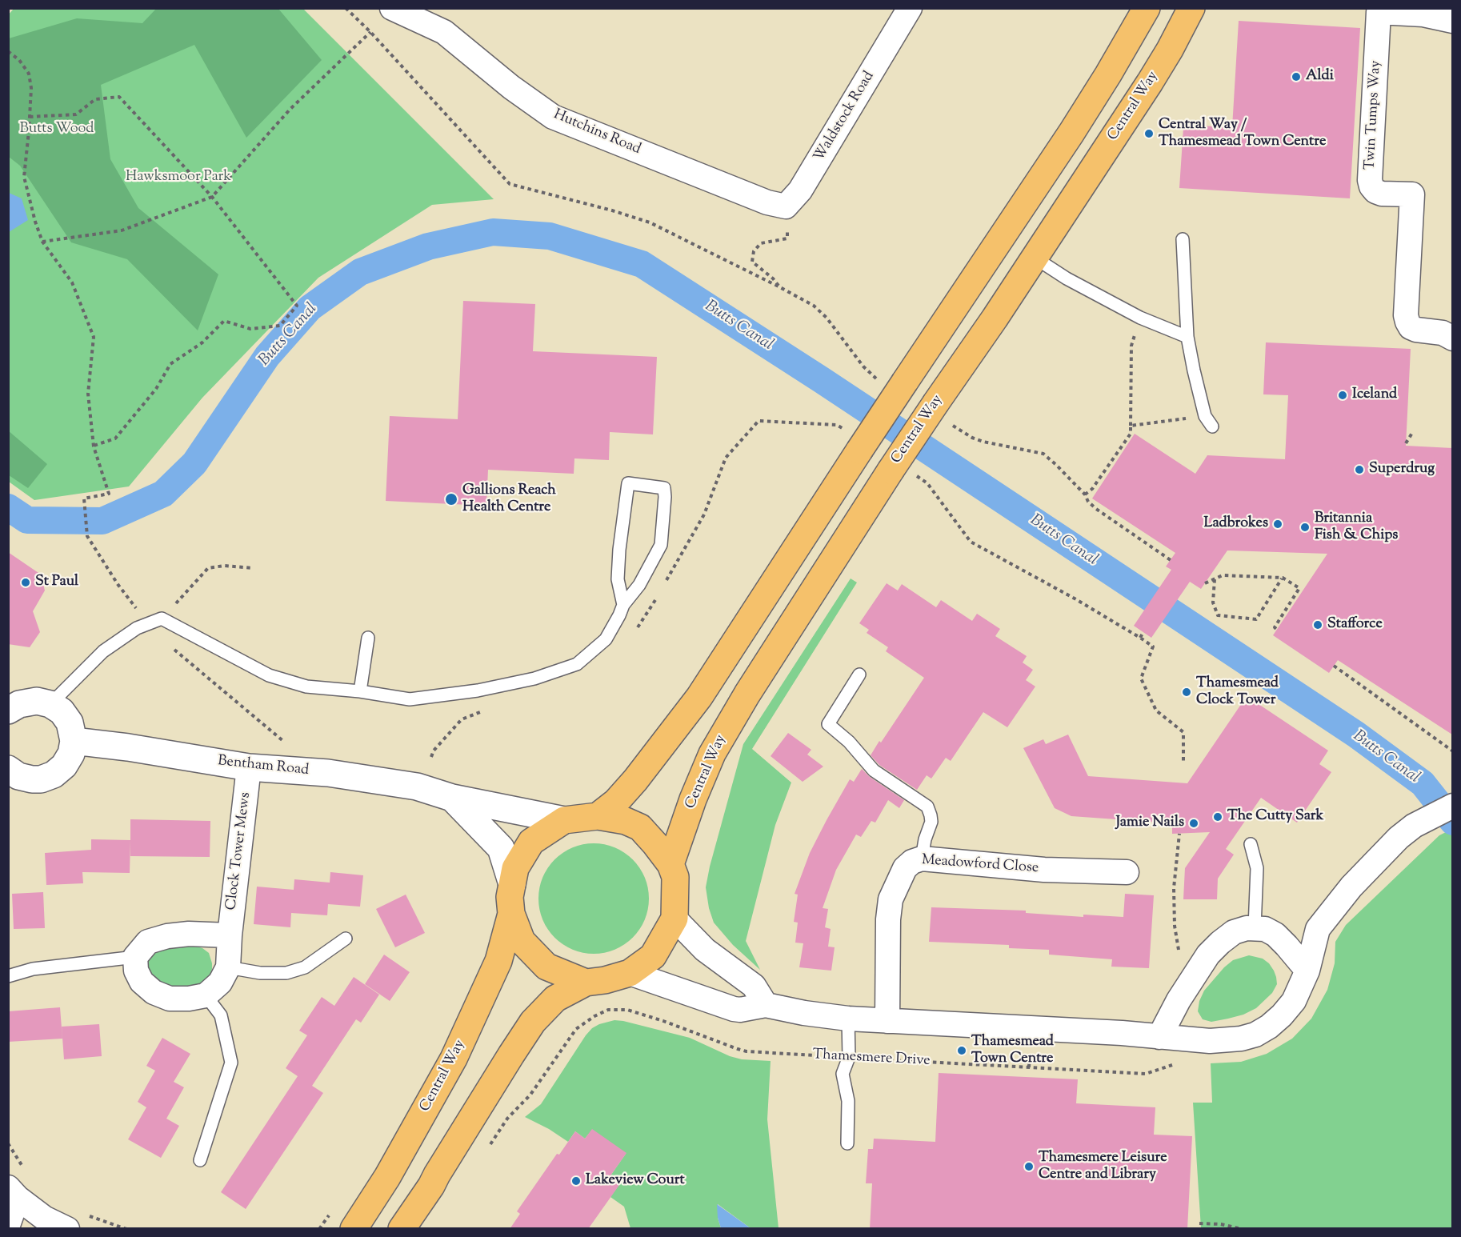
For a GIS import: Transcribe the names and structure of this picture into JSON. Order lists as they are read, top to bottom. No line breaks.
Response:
{"streets":{"main road":["Central Way"],"street":["Twin Tumps Way","Waldstock Road","Hutchins Road","Bentham Road","Clock Tower Mews","Meadowford Close"],"path":["Thamesmere Drive"]},"crossings":[["Central Way","Bentham Road"],["Waldstock Road","Hutchins Road"],["Bentham Road","Clock Tower Mews"]],"water":["Butts Canal"],"parks":["Butts Wood","Hawksmoor Park"],"places":["Aldi","Central Way / Thamesmead Town Centre","Iceland","Superdrug","Gallions Reach Health Centre","Ladbrokes","Britannia Fish & Chips","St Paul","Stafforce","Thamesmead Clock Tower","The Cutty Sark","Jamie Nails","Thamesmead Town Centre","Thamesmere Leisure Centre and Library","Lakeview Court"]}
